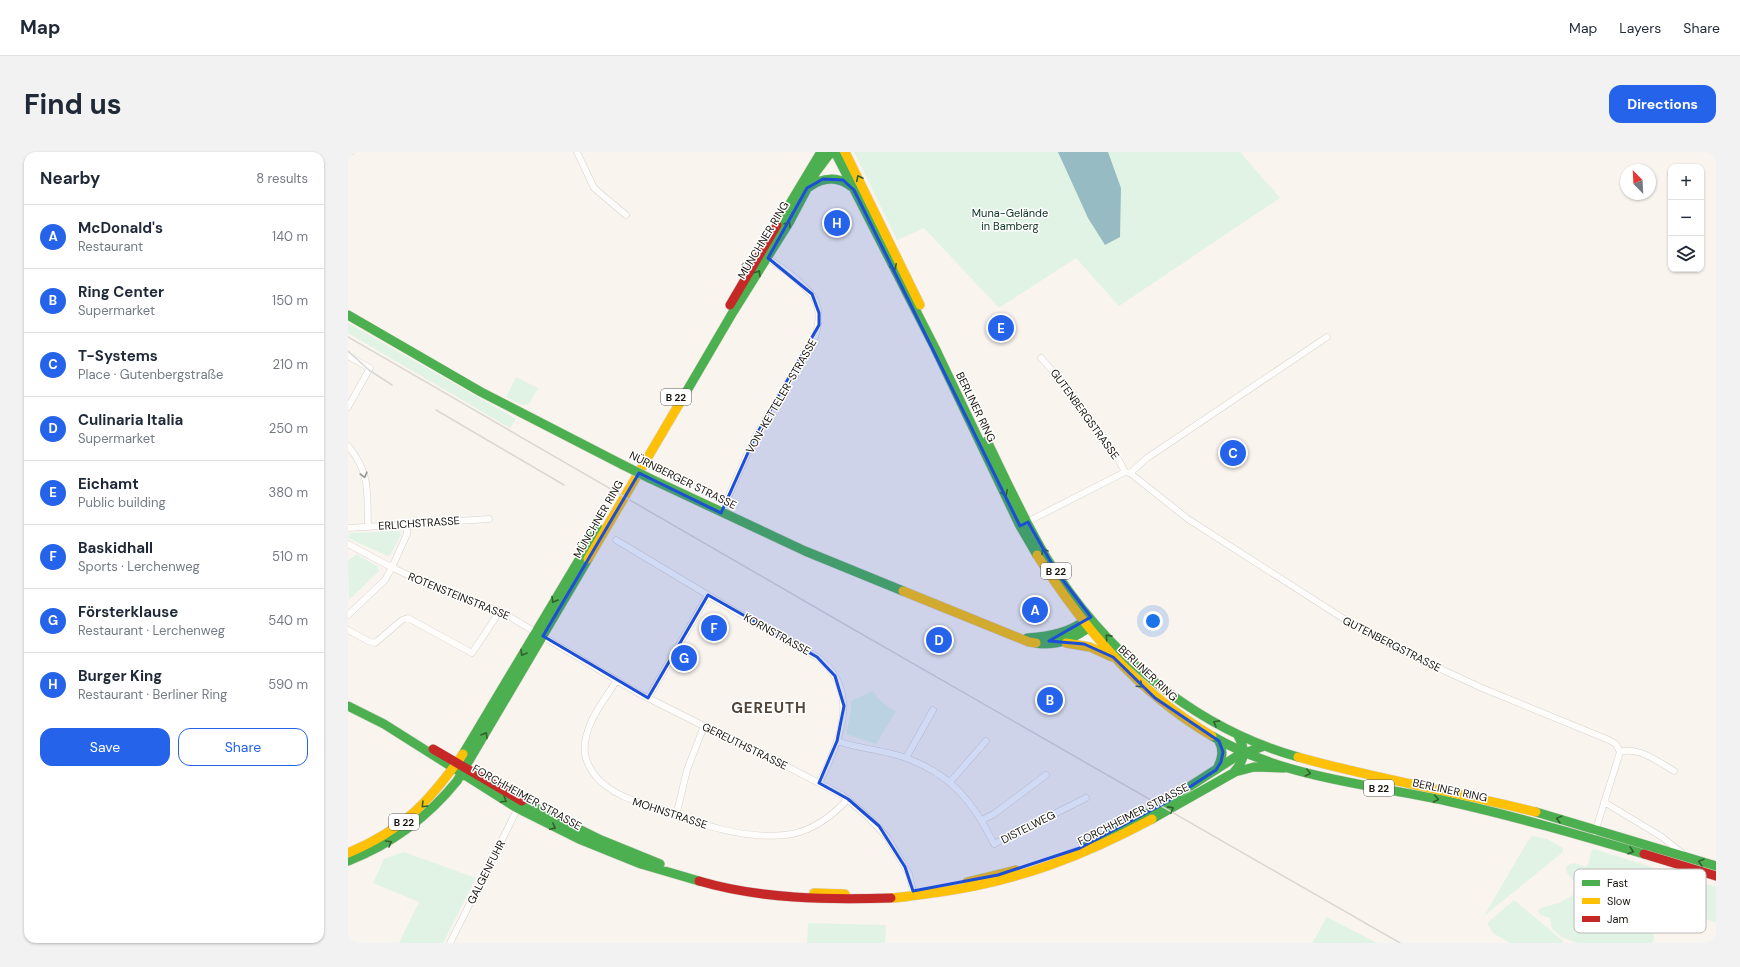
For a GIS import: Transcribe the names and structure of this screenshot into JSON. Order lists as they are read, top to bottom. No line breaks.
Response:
{"streets":{"main road":["MÜNCHNER RING","B 22","BERLINER RING","NÜRNBERGER STRASSE","FORCHHEIMER STRASSE"],"street":["VON-KETTELER-STRASSE","GUTENBERGSTRASSE","ERLICHSTRASSE","ROTENSTEINSTRASSE","KORNSTRASSE","GEREUTHSTRASSE","MOHNSTRASSE","DISTELWEG","GALGENFUHR"]},"crossings":[["MÜNCHNER RING","VON-KETTELER-STRASSE"],["MÜNCHNER RING","B 22"],["MÜNCHNER RING","ROTENSTEINSTRASSE"],["MÜNCHNER RING","GEREUTHSTRASSE"],["MÜNCHNER RING","FORCHHEIMER STRASSE"],["VON-KETTELER-STRASSE","NÜRNBERGER STRASSE"],["B 22","BERLINER RING"],["BERLINER RING","GUTENBERGSTRASSE"],["BERLINER RING","NÜRNBERGER STRASSE"],["BERLINER RING","FORCHHEIMER STRASSE"],["ROTENSTEINSTRASSE","GEREUTHSTRASSE"],["KORNSTRASSE","GEREUTHSTRASSE"],["KORNSTRASSE","DISTELWEG"],["GEREUTHSTRASSE","FORCHHEIMER STRASSE"],["GEREUTHSTRASSE","MOHNSTRASSE"],["FORCHHEIMER STRASSE","GALGENFUHR"]],"districts":["GEREUTH"],"parks":["Muna-Gelände in Bamberg"],"legend":["Fast","Slow","Jam"],"north":"top left","page":{"header":"Map","nav":["Map","Layers","Share"],"buttons":["Directions",["Save","Share"]],"title":"Find us","heading":["Nearby","8 results"],"map_buttons":["+","−"],"list":[{"mark":"A","name":"McDonald's","note":"Restaurant","value":"140 m"},{"mark":"B","name":"Ring Center","note":"Supermarket","value":"150 m"},{"mark":"C","name":"T-Systems","note":"Place · Gutenbergstraße","value":"210 m"},{"mark":"D","name":"Culinaria Italia","note":"Supermarket","value":"250 m"},{"mark":"E","name":"Eichamt","note":"Public building","value":"380 m"},{"mark":"F","name":"Baskidhall","note":"Sports · Lerchenweg","value":"510 m"},{"mark":"G","name":"Försterklause","note":"Restaurant · Lerchenweg","value":"540 m"},{"mark":"H","name":"Burger King","note":"Restaurant · Berliner Ring","value":"590 m"}],"pins":["H","E","C","A","F","D","G","B"]}}
